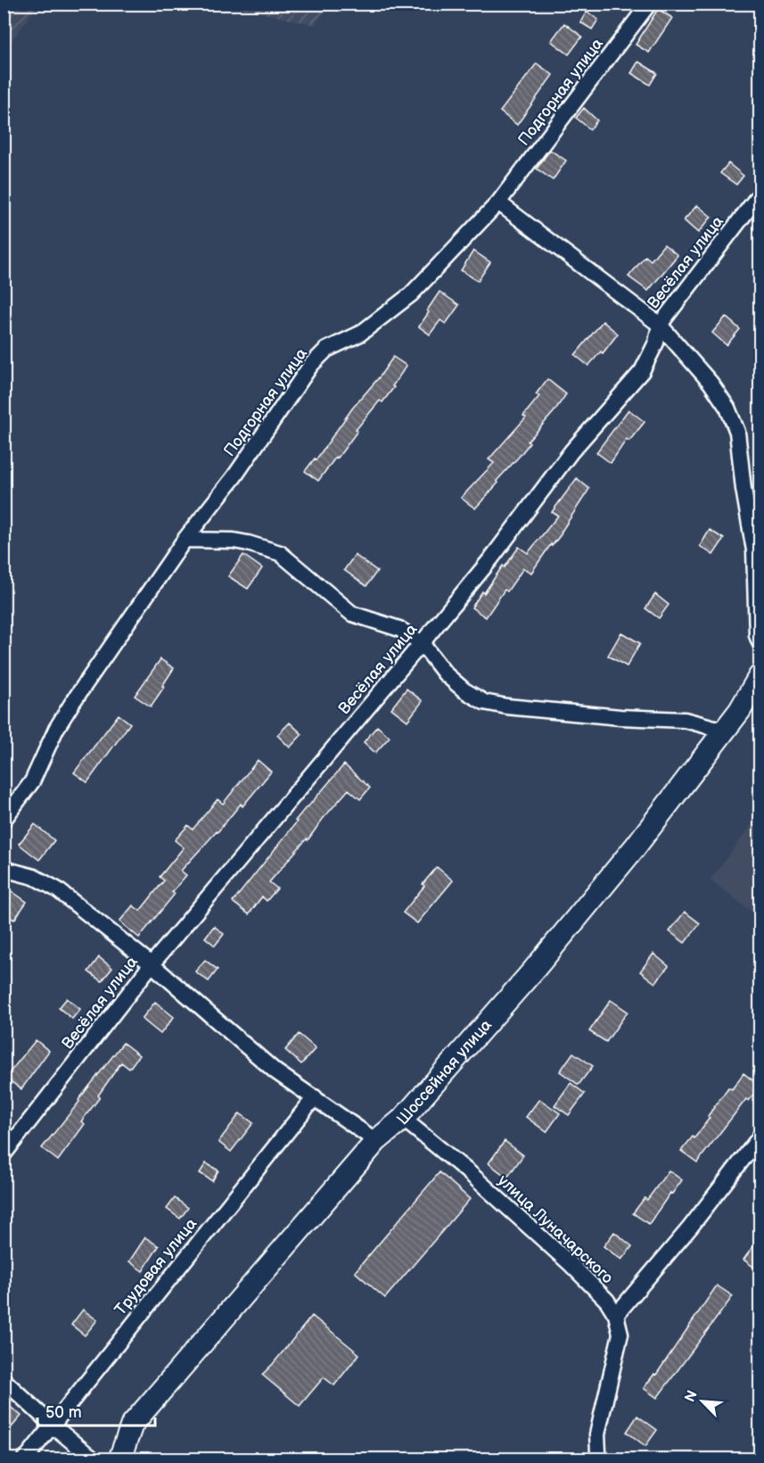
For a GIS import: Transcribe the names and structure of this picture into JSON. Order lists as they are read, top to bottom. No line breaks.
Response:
{"streets":{"main road":["Шоссейная улица"],"street":["Подгорная улица","Весёлая улица","улица Луначарского","Трудовая улица"]},"crossings":[["Шоссейная улица","улица Луначарского"]],"scale_bar":"50 m","north":"top left"}
